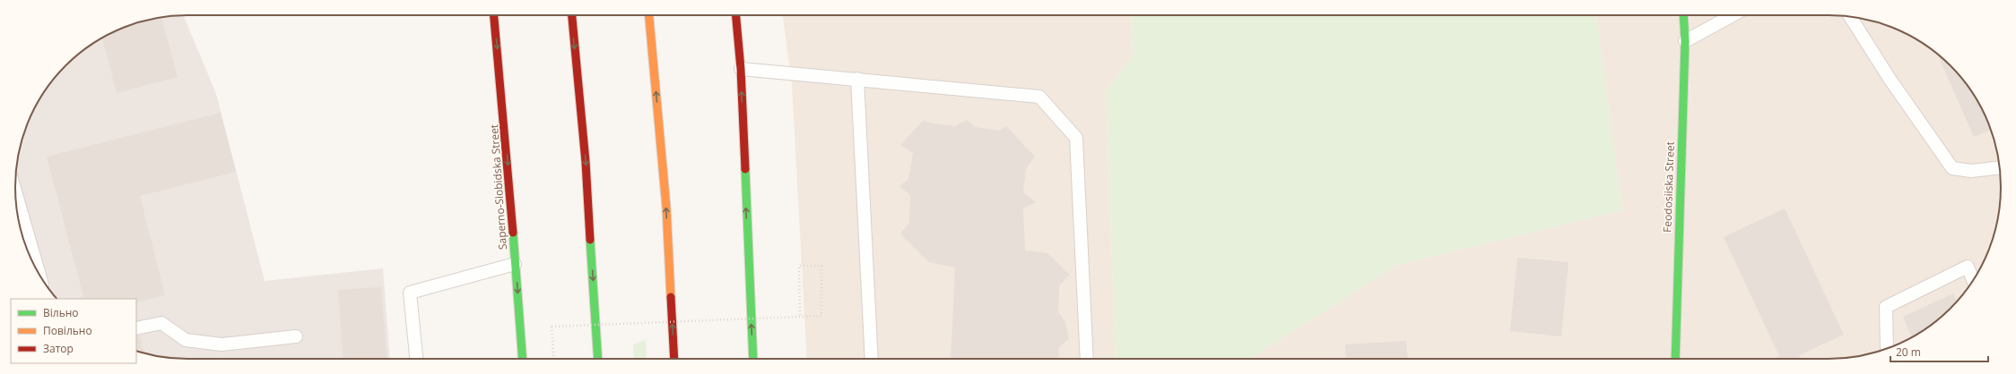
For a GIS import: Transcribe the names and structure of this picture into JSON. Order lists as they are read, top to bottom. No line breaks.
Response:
{"streets":{"street":["Saperno-Slobidska Street","Feodosiiska Street"]},"one_way":["Saperno-Slobidska Street"],"legend":["Вільно","Повільно","Затор"],"scale_bar":"20 m"}
